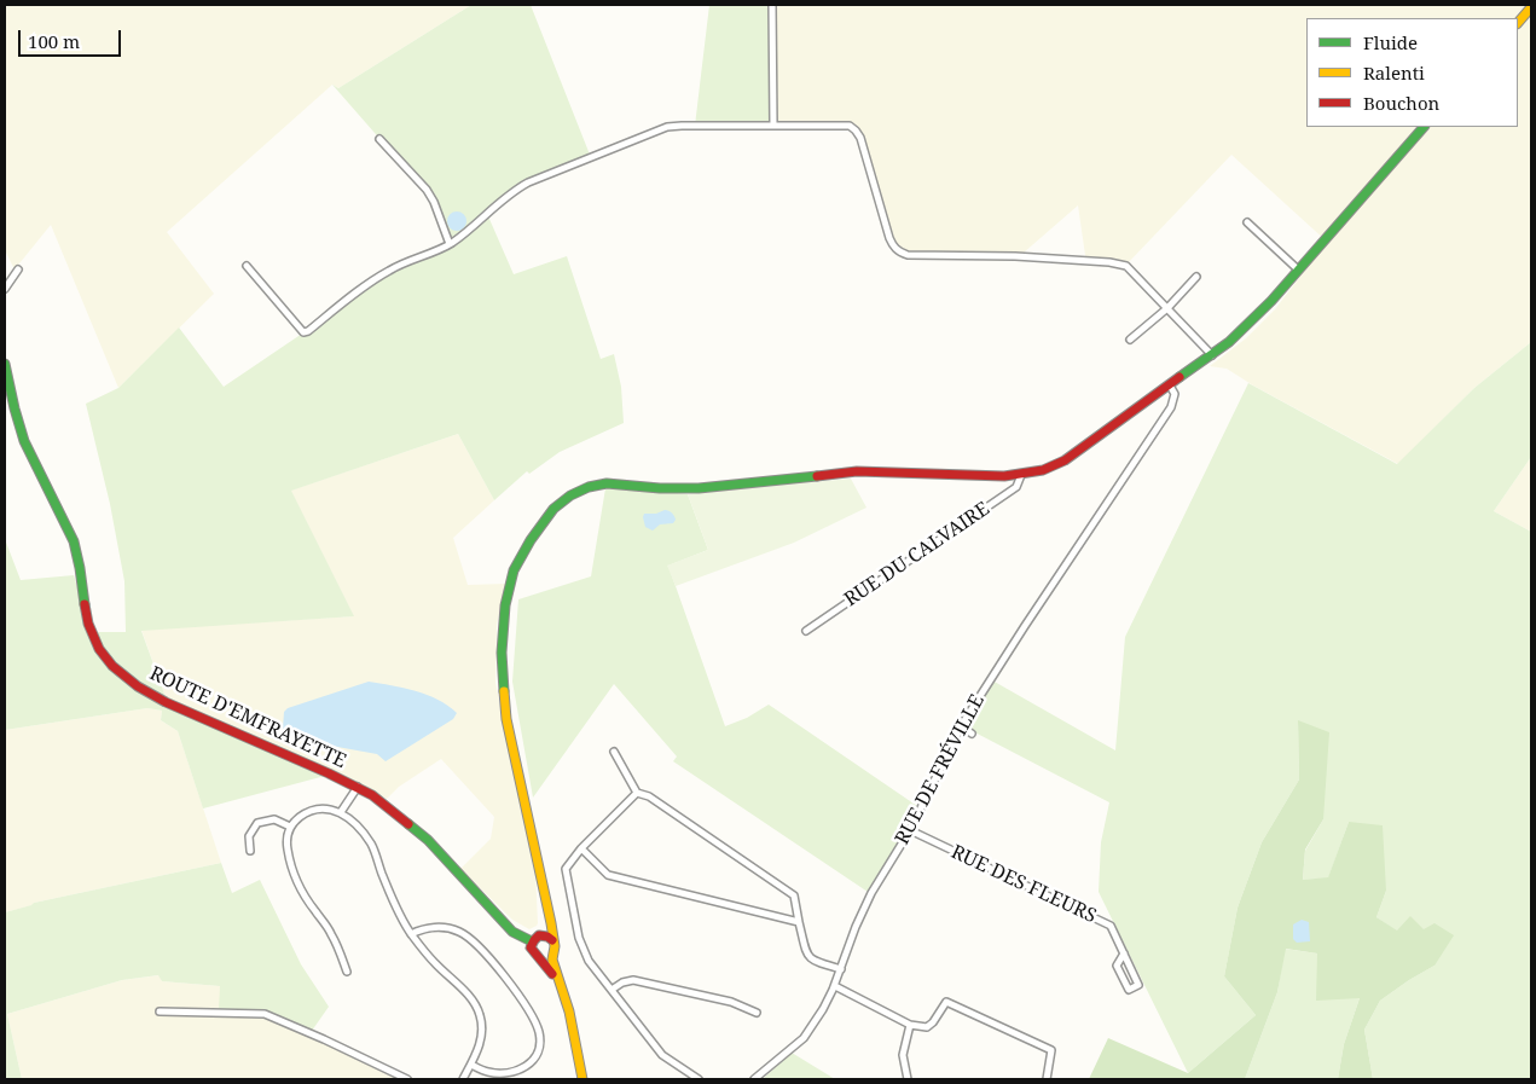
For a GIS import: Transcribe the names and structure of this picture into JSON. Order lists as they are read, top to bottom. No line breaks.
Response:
{"streets":{"street":["RUE DU CALVAIRE","ROUTE D'EMFRAYETTE","RUE DE FRÉVILLE","RUE DES FLEURS"]},"crossings":[["RUE DE FRÉVILLE","RUE DES FLEURS"]],"legend":["Fluide","Ralenti","Bouchon"],"scale_bar":"100 m"}
